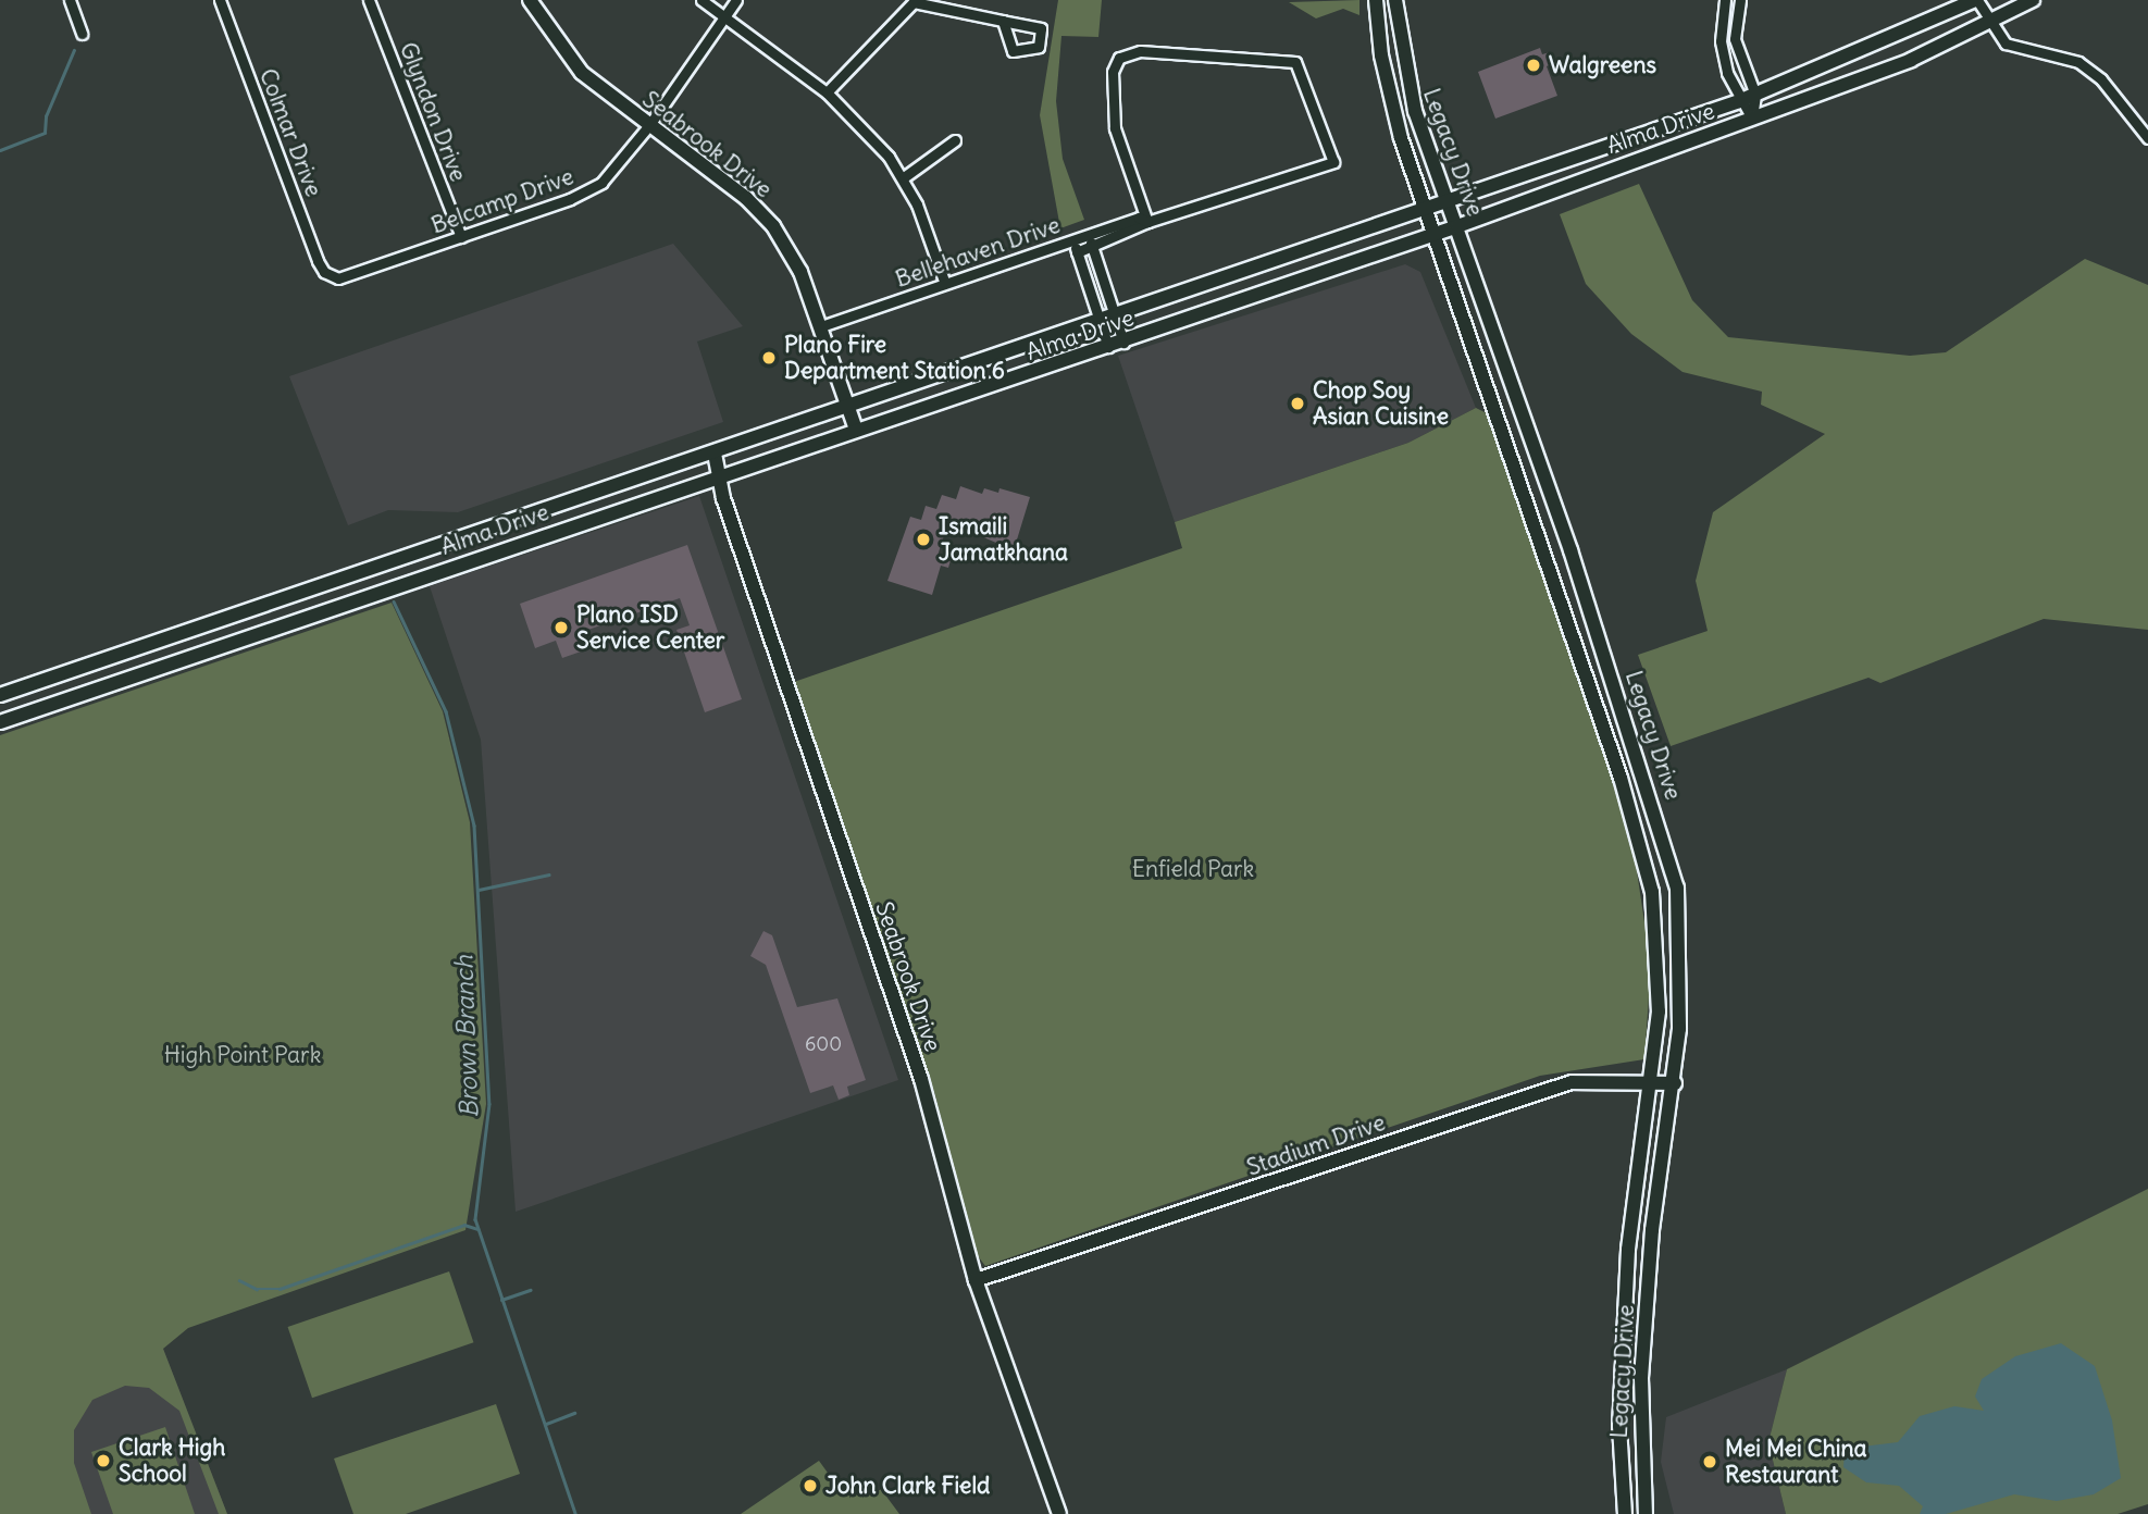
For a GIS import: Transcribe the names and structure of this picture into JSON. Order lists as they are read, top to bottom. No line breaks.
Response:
{"streets":{"main road":["Alma Drive","Seabrook Drive","Legacy Drive","Stadium Drive"],"street":["Glyndon Drive","Colmar Drive","Belcamp Drive","Bellehaven Drive"]},"crossings":[["Glyndon Drive","Belcamp Drive"],["Alma Drive","Seabrook Drive"],["Alma Drive","Legacy Drive"],["Colmar Drive","Belcamp Drive"],["Seabrook Drive","Belcamp Drive"],["Seabrook Drive","Bellehaven Drive"],["Seabrook Drive","Stadium Drive"],["Legacy Drive","Stadium Drive"]],"water":["Brown Branch"],"parks":["Enfield Park","High Point Park"],"places":["Walgreens","Plano Fire Department Station 6","Chop Soy Asian Cuisine","Ismaili Jamatkhana","Plano ISD Service Center","Clark High School","Mei Mei China Restaurant","John Clark Field"],"house_numbers":["600"]}
